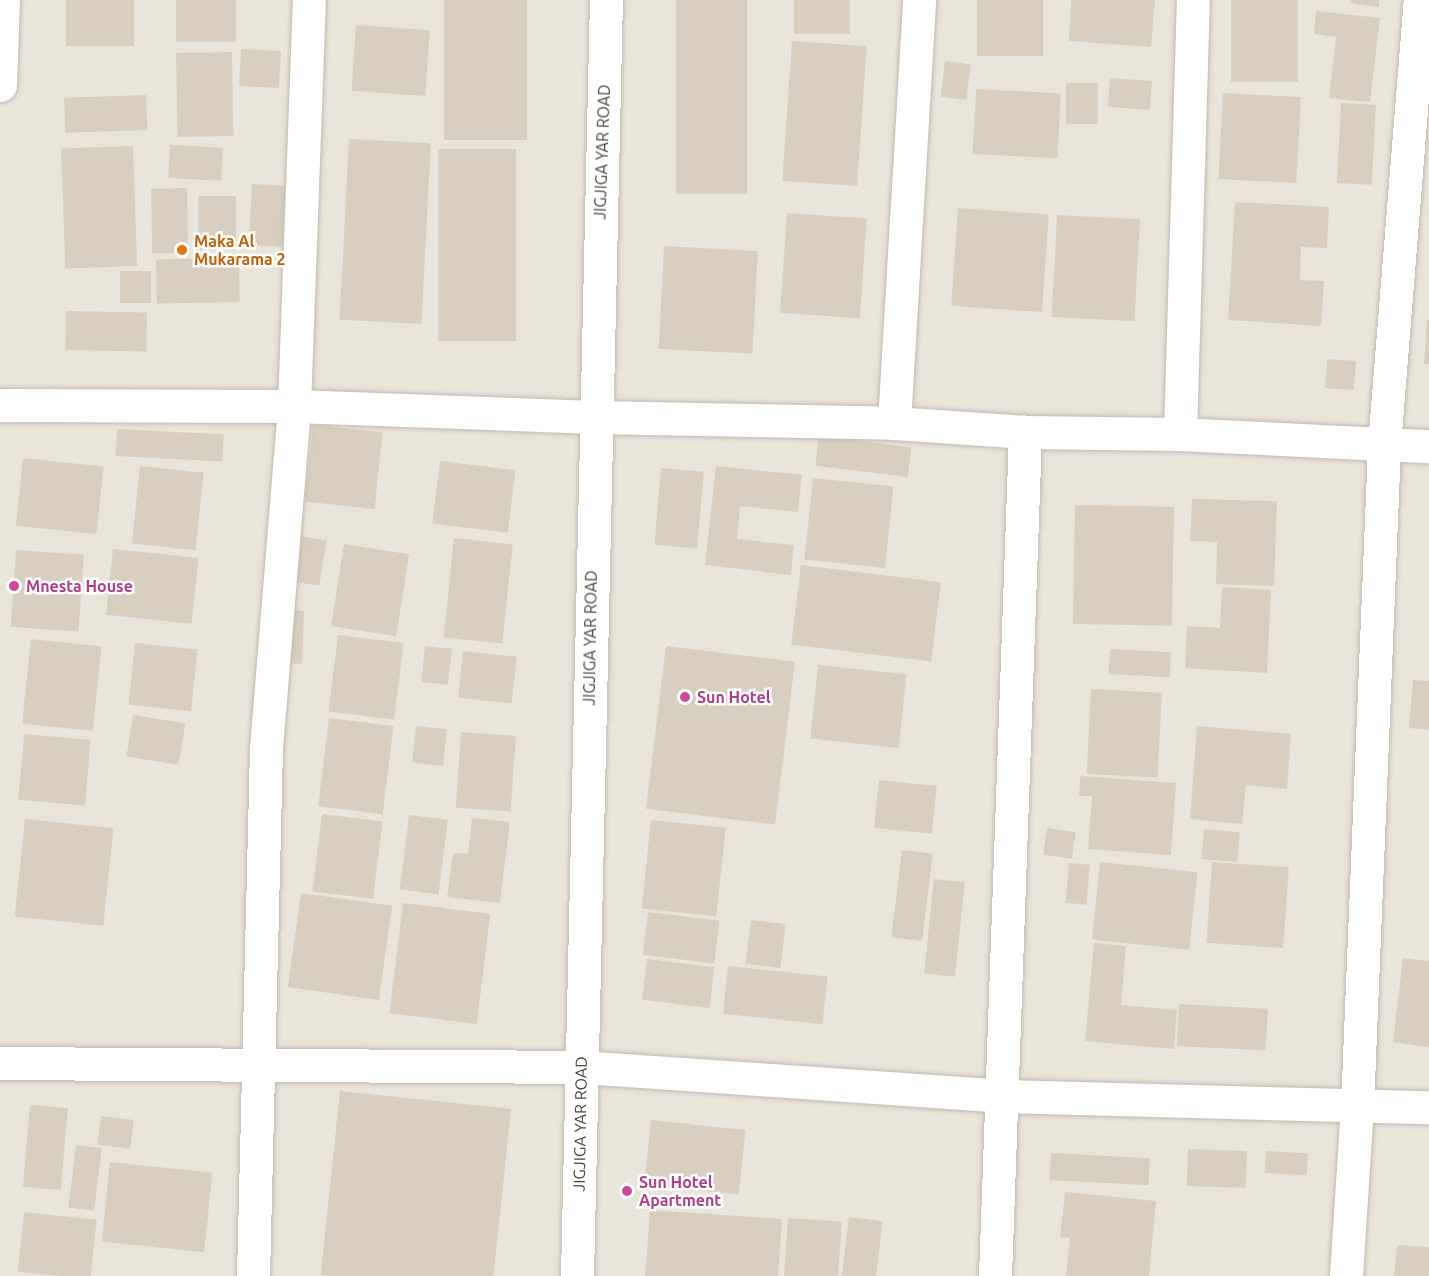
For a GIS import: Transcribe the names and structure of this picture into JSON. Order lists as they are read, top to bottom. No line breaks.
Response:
{"streets":{"street":["JIGJIGA YAR ROAD"]},"places":["Maka Al Mukarama 2","Mnesta House","Sun Hotel","Sun Hotel Apartment"]}
